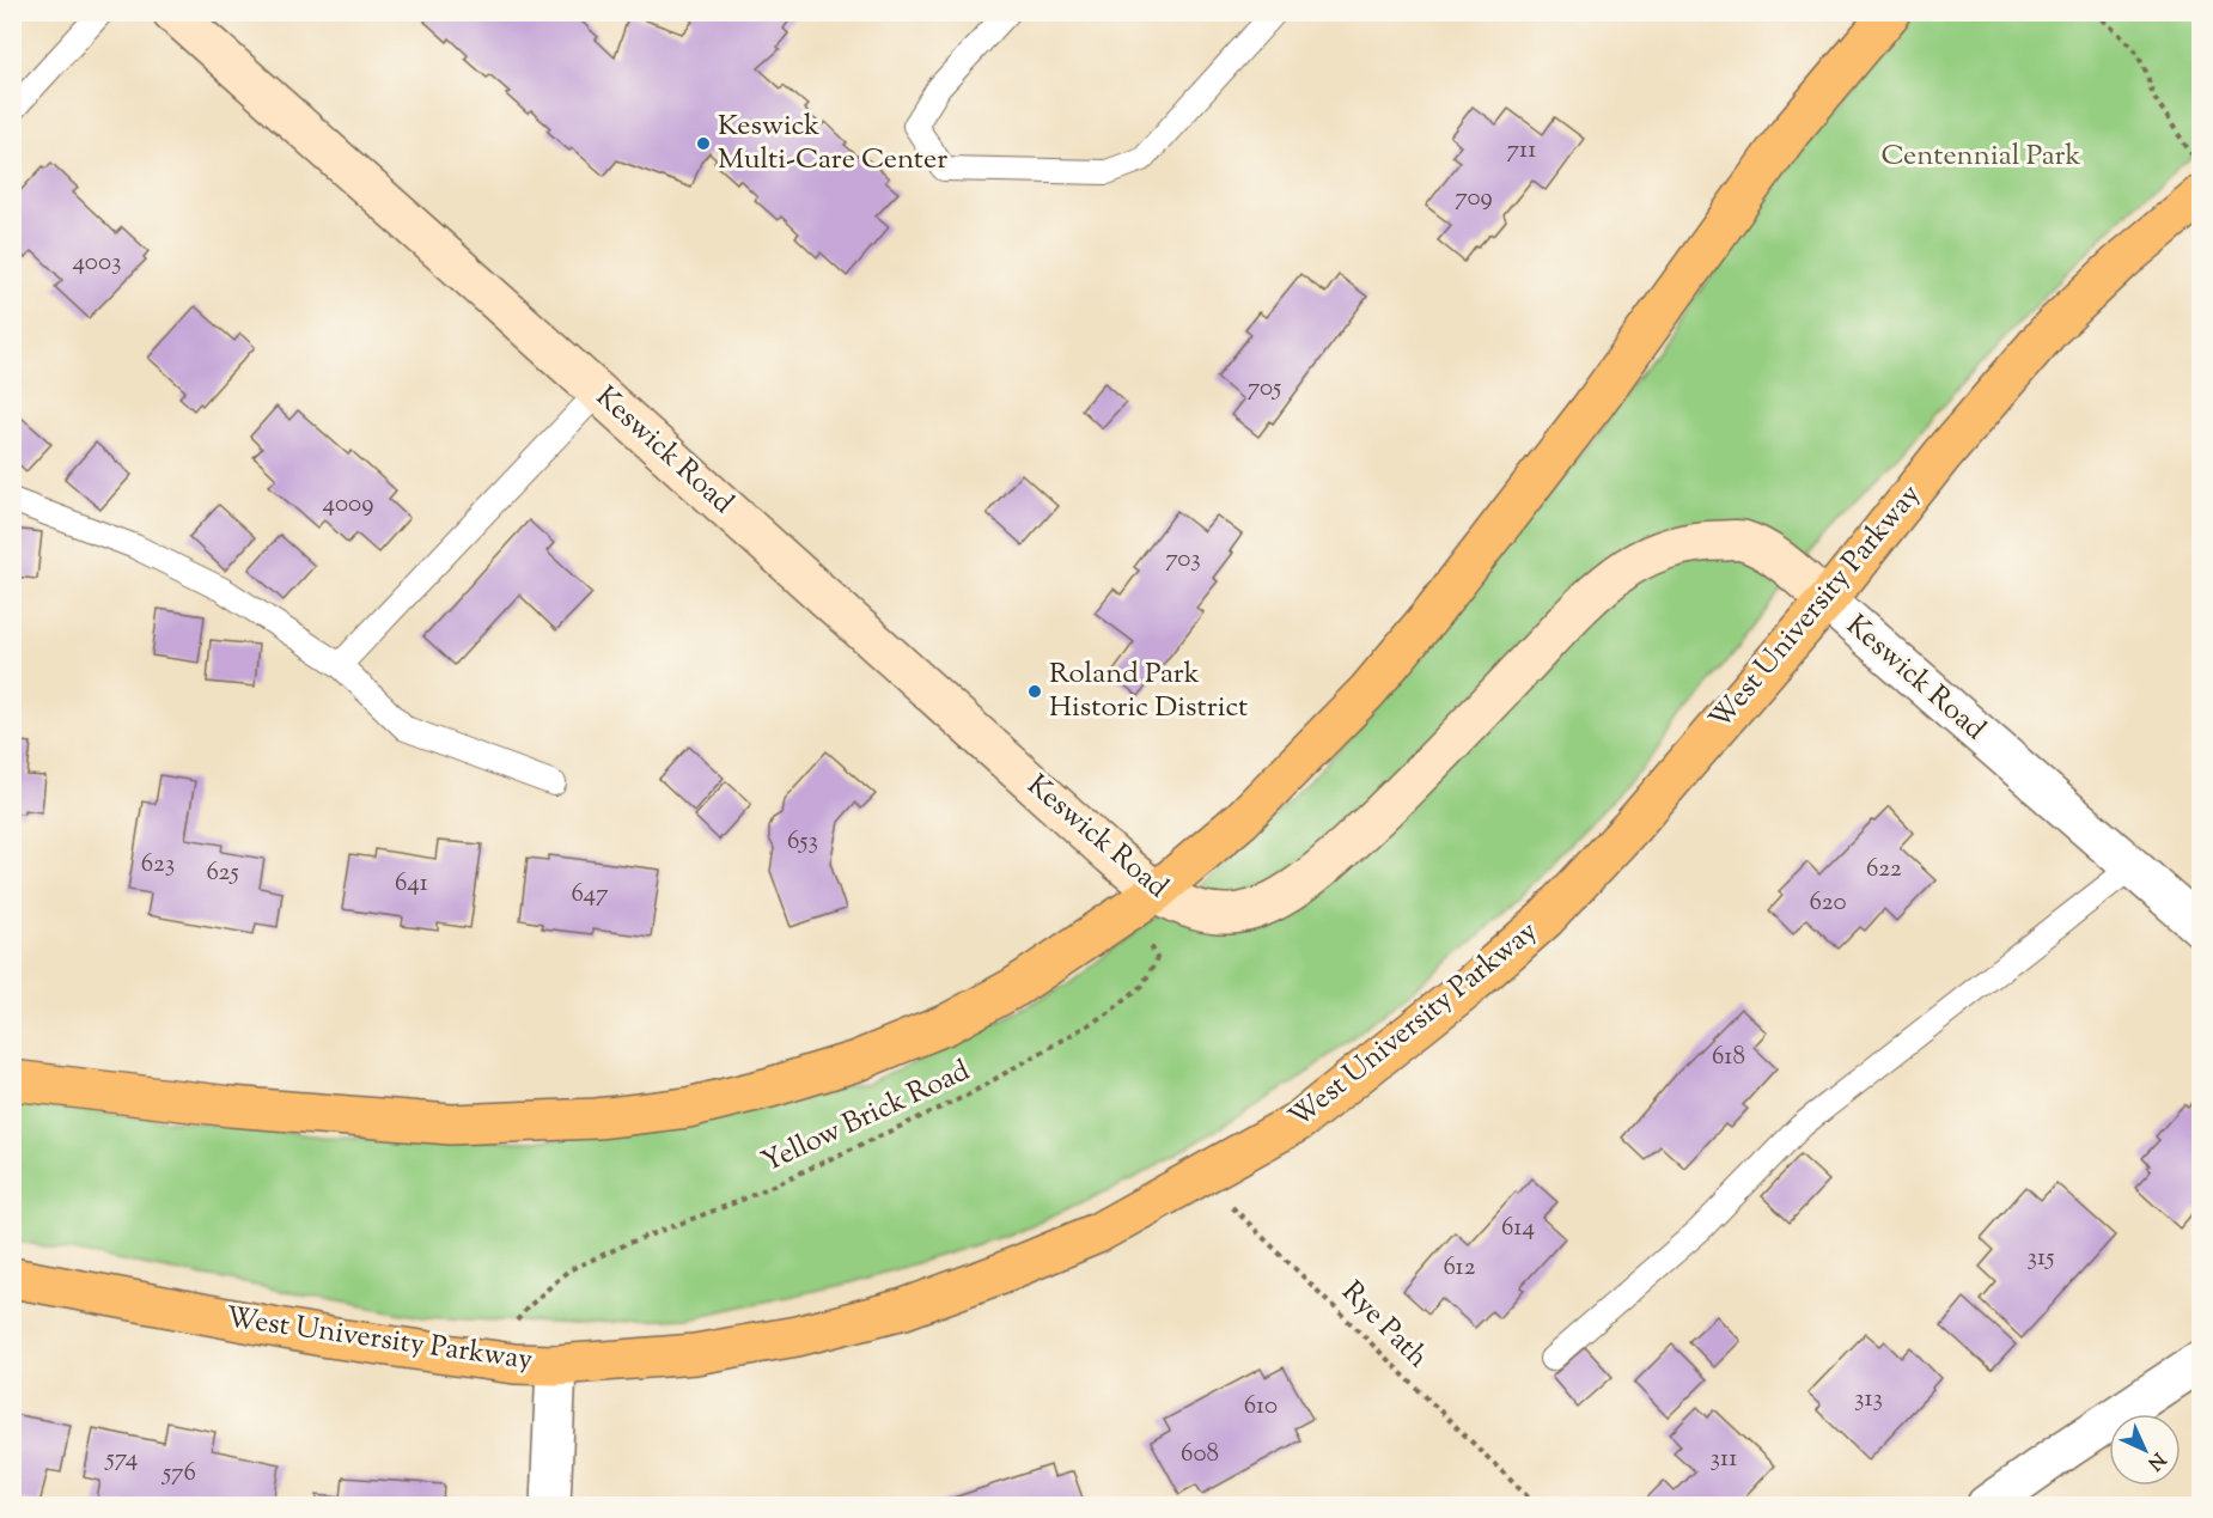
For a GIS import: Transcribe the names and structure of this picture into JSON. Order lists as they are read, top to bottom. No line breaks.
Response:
{"streets":{"main road":["West University Parkway"],"street":["Keswick Road"],"path":["Yellow Brick Road","Rye Path"]},"crossings":[["Keswick Road","West University Parkway"],["Keswick Road","Yellow Brick Road"],["West University Parkway","Rye Path"]],"parks":["Centennial Park"],"places":["Keswick Multi-Care Center","Roland Park Historic District"],"house_numbers":["711","709","4003","705","4009","703","653","623","622","625","641","647","620","618","614","315","612","313","610","608","574","311","576"],"north":"bottom right"}
